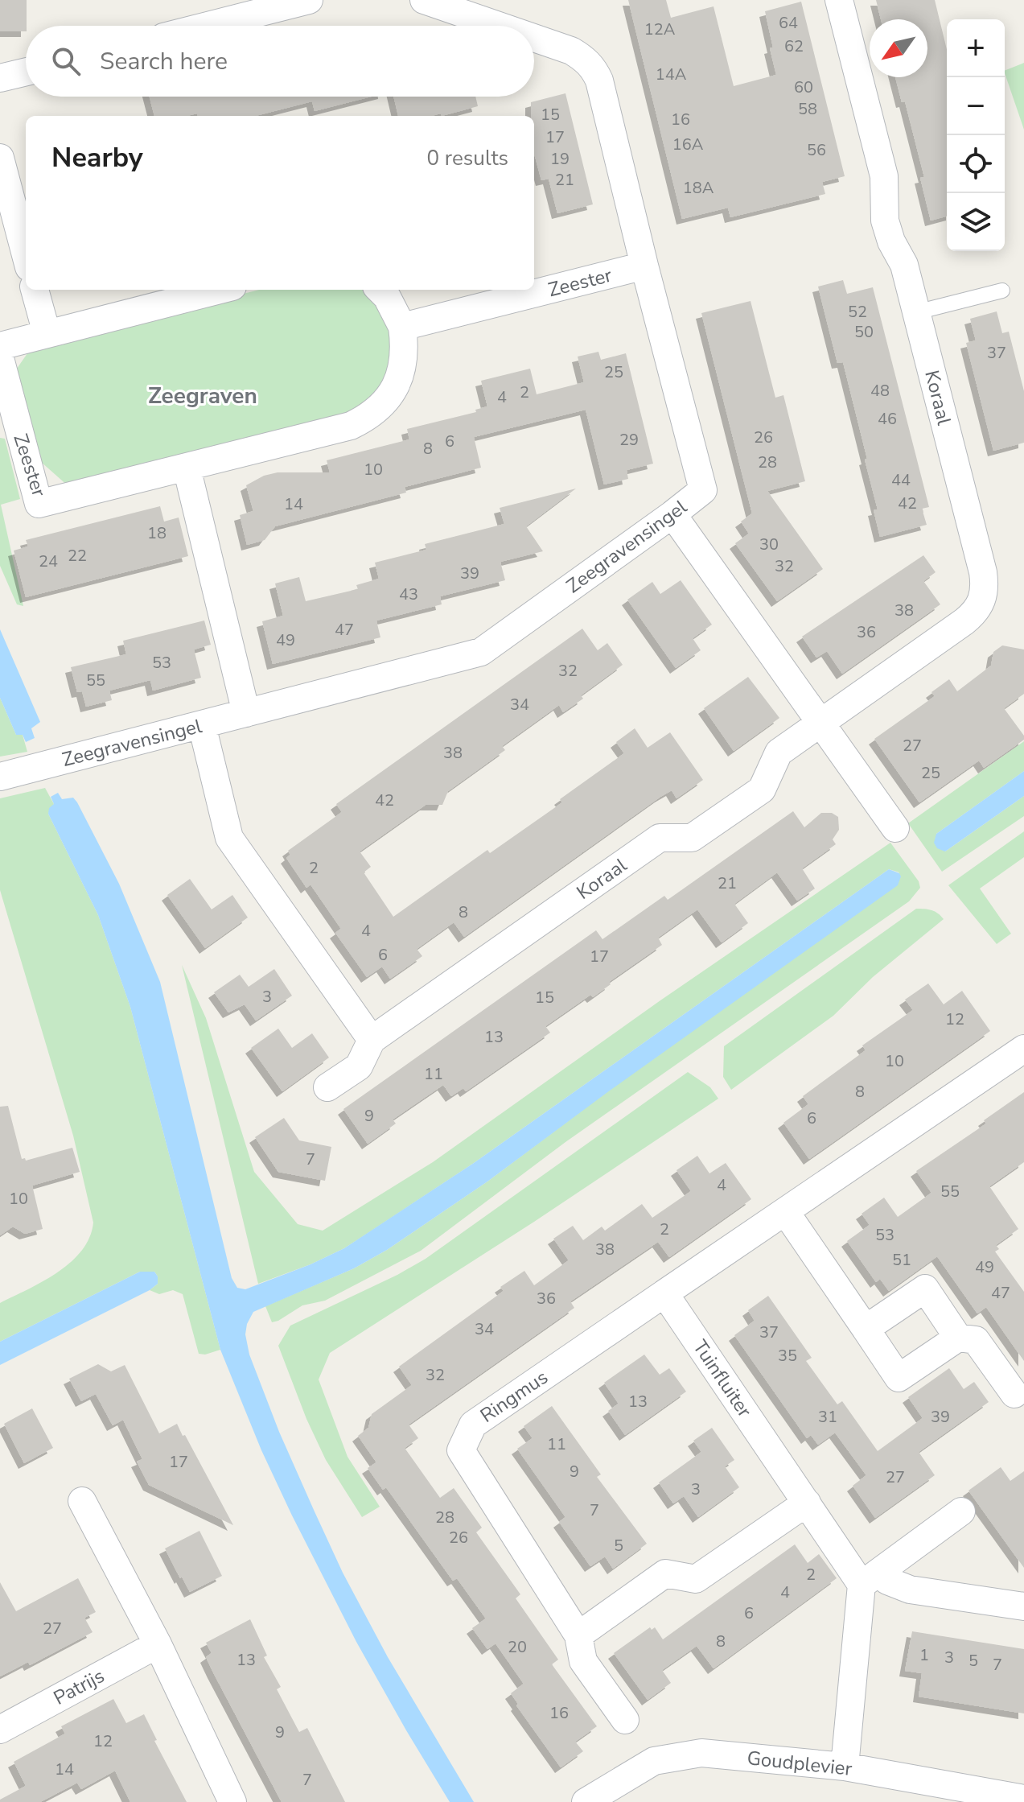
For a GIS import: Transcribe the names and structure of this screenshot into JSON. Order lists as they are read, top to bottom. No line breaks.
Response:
{"streets":{"street":["Zeester","Koraal","Zeegravensingel","Tuinfluiter","Ringmus","Patrijs","Goudplevier"]},"crossings":[["Zeester","Zeegravensingel"],["Tuinfluiter","Ringmus"]],"districts":["Zeegraven"],"house_numbers":["64","12A","62","14A","60","58","15","16","17","16A","56","19","21","18A","52","50","37","25","48","2","4","46","26","29","6","8","28","10","44","42","14","18","30","22","24","32","39","43","38","47","36","49","53","32","55","34","27","38","25","42","2","21","8","4","6","17","3","15","12","13","10","11","8","9","6","7","4","55","10","2","53","38","51","49","47","36","34","37","35","32","13","31","39","11","17","9","27","3","7","28","26","5","2","4","6","27","8","20","1","3","13","5","7","16","9","12","14","7"],"north":"bottom left","page":{"map_buttons":["+","−"],"search":"Search here","heading":["Nearby","0 results"]}}
